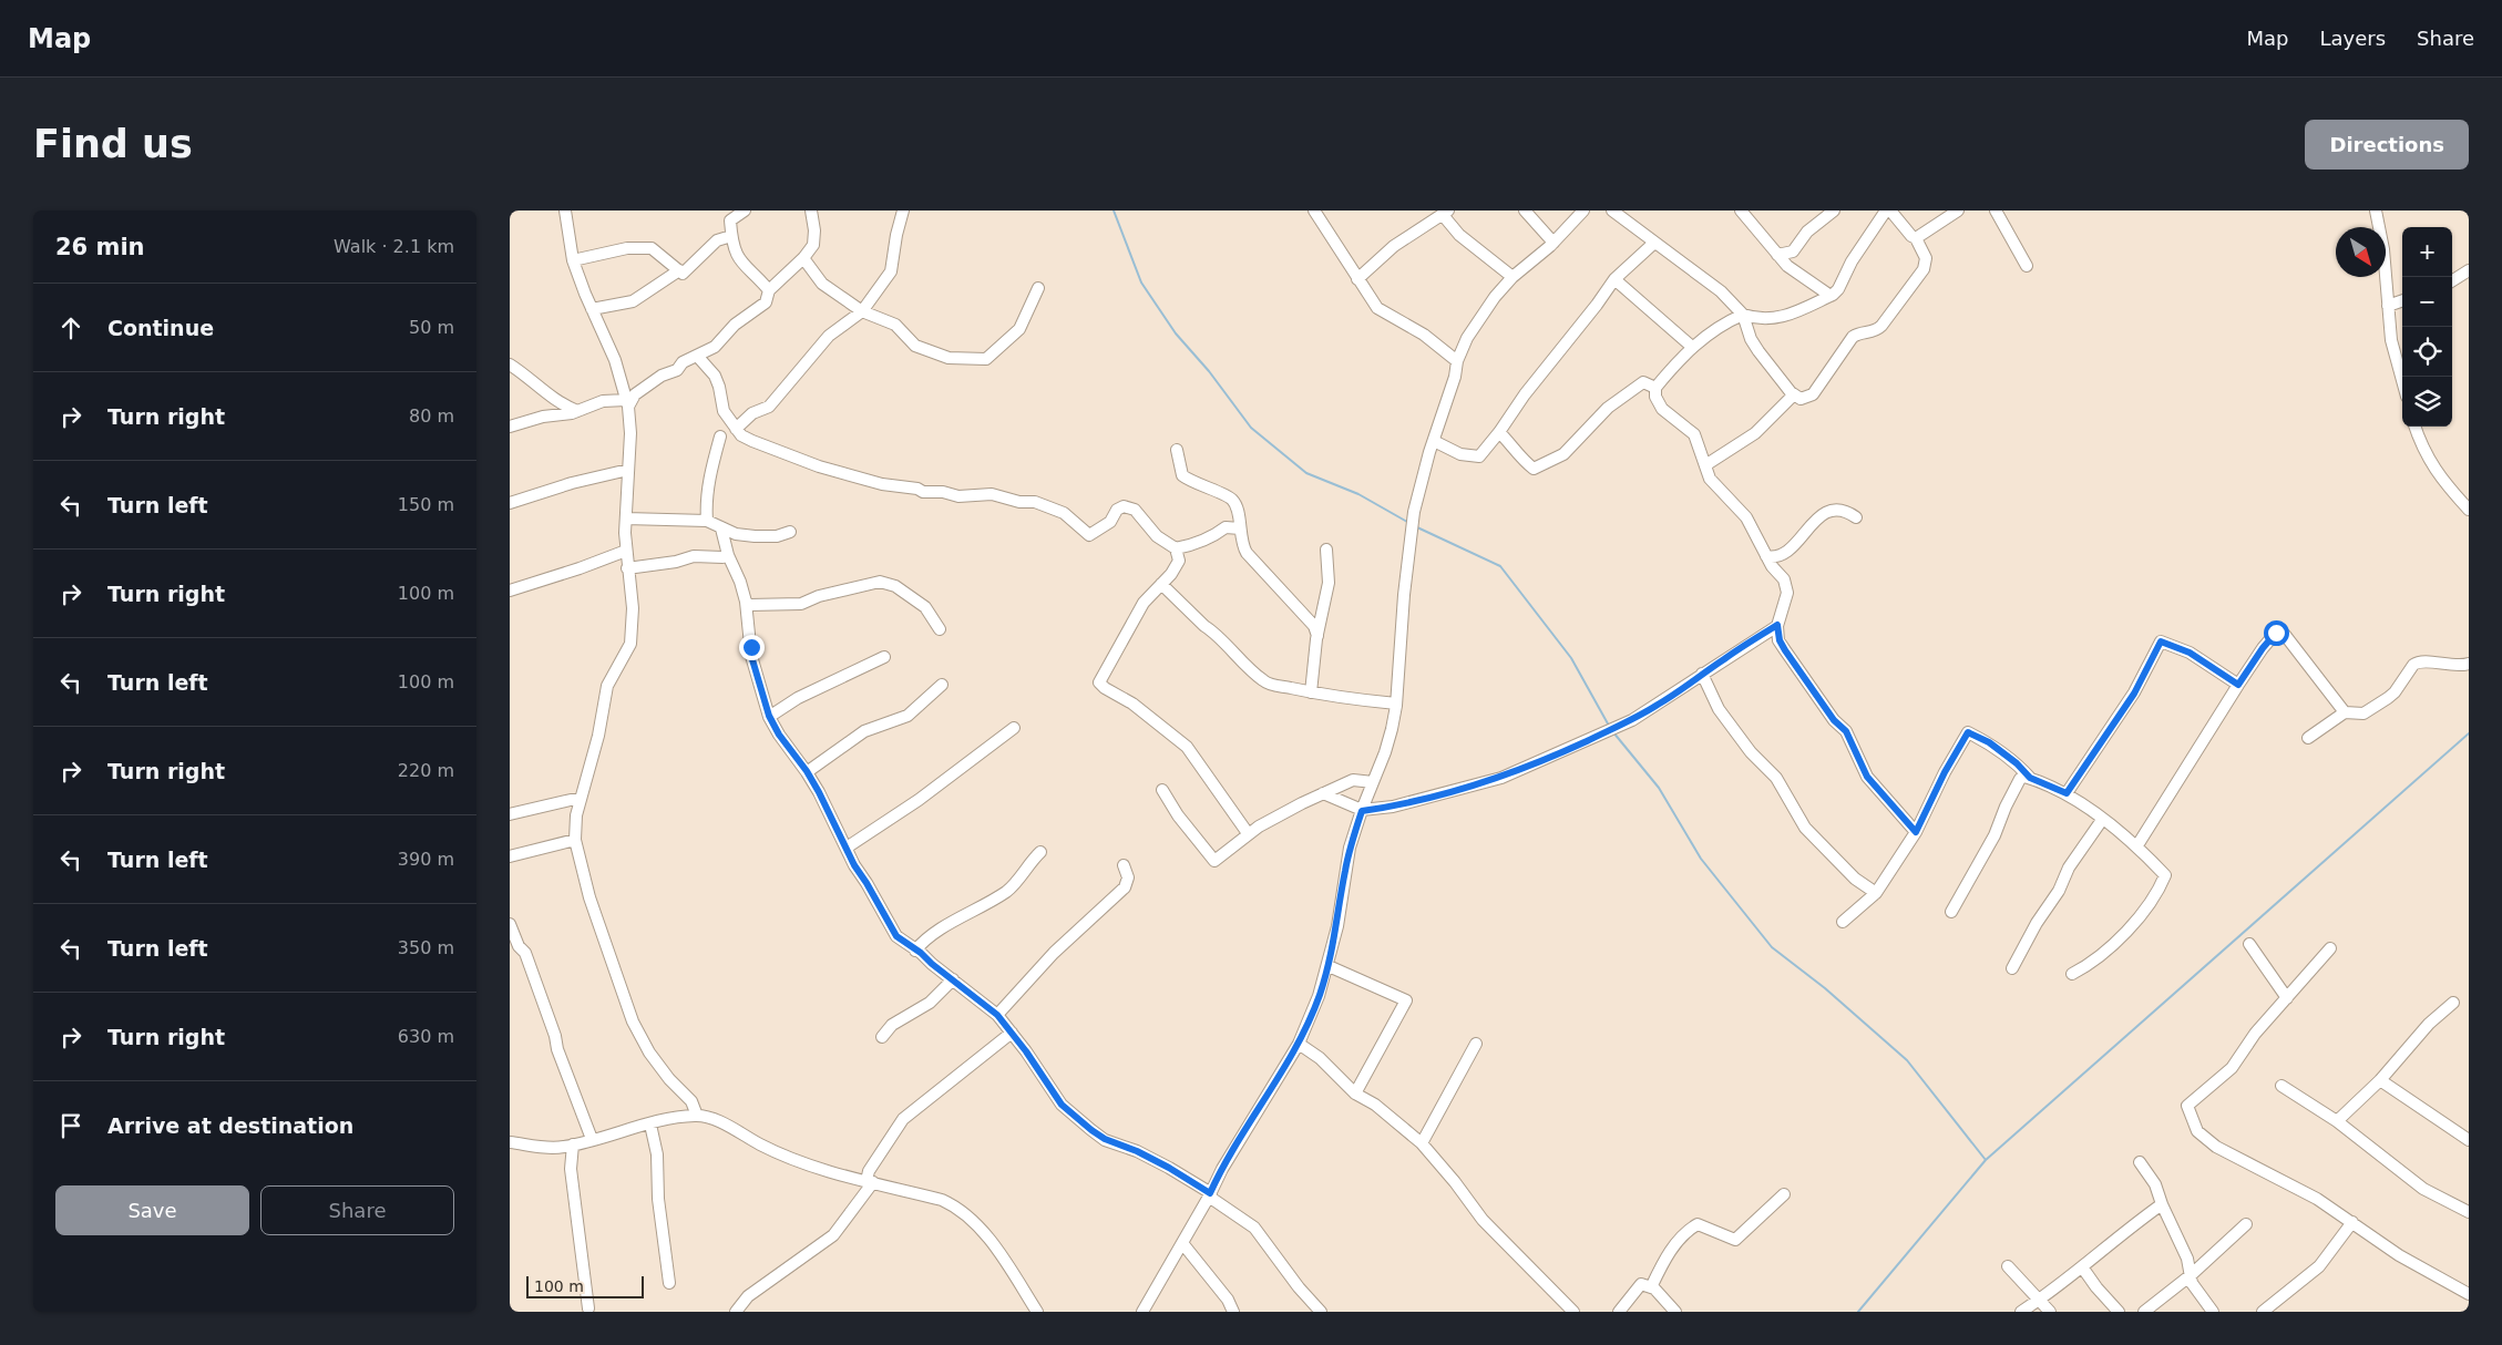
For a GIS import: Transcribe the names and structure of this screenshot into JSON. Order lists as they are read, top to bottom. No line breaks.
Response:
{"scale_bar":"100 m","north":"bottom right","page":{"header":"Map","nav":["Map","Layers","Share"],"buttons":["Directions",["Save","Share"]],"title":"Find us","heading":["26 min","Walk · 2.1 km"],"map_buttons":["+","−"],"list":[["Continue","50 m"],["Turn right","80 m"],["Turn left","150 m"],["Turn right","100 m"],["Turn left","100 m"],["Turn right","220 m"],["Turn left","390 m"],["Turn left","350 m"],["Turn right","630 m"],"Arrive at destination"],"scale":"100 m"}}
